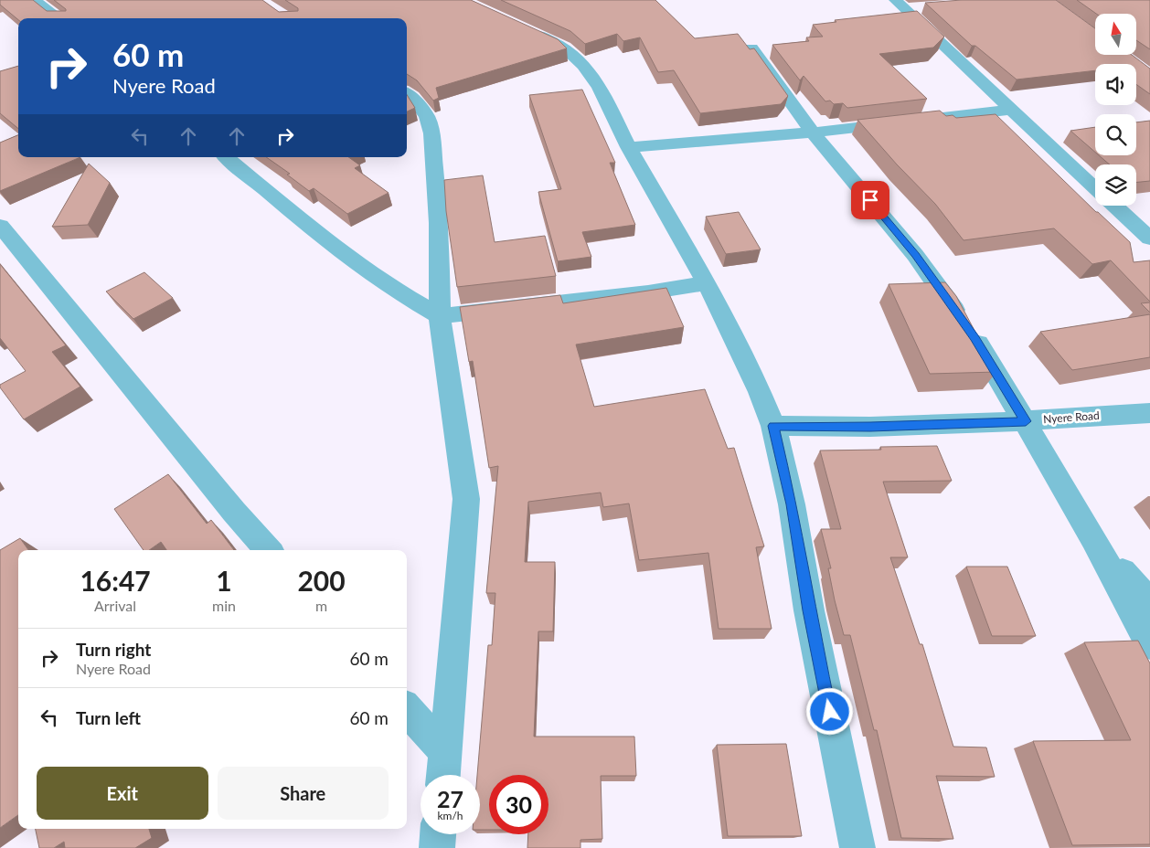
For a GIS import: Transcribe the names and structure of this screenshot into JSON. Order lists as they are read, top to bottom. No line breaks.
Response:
{"streets":{"street":["Nyere Road"]},"north":"top","page":{"turn":["60 m","Nyere Road"],"eta":["16:47","Arrival","1","min","200","m"],"list":[{"name":"Turn right","note":"Nyere Road","value":"60 m"},{"name":"Turn left","value":"60 m"}],"buttons":["Exit","Share"],"speed":"27 km/h","limit":"30"}}
